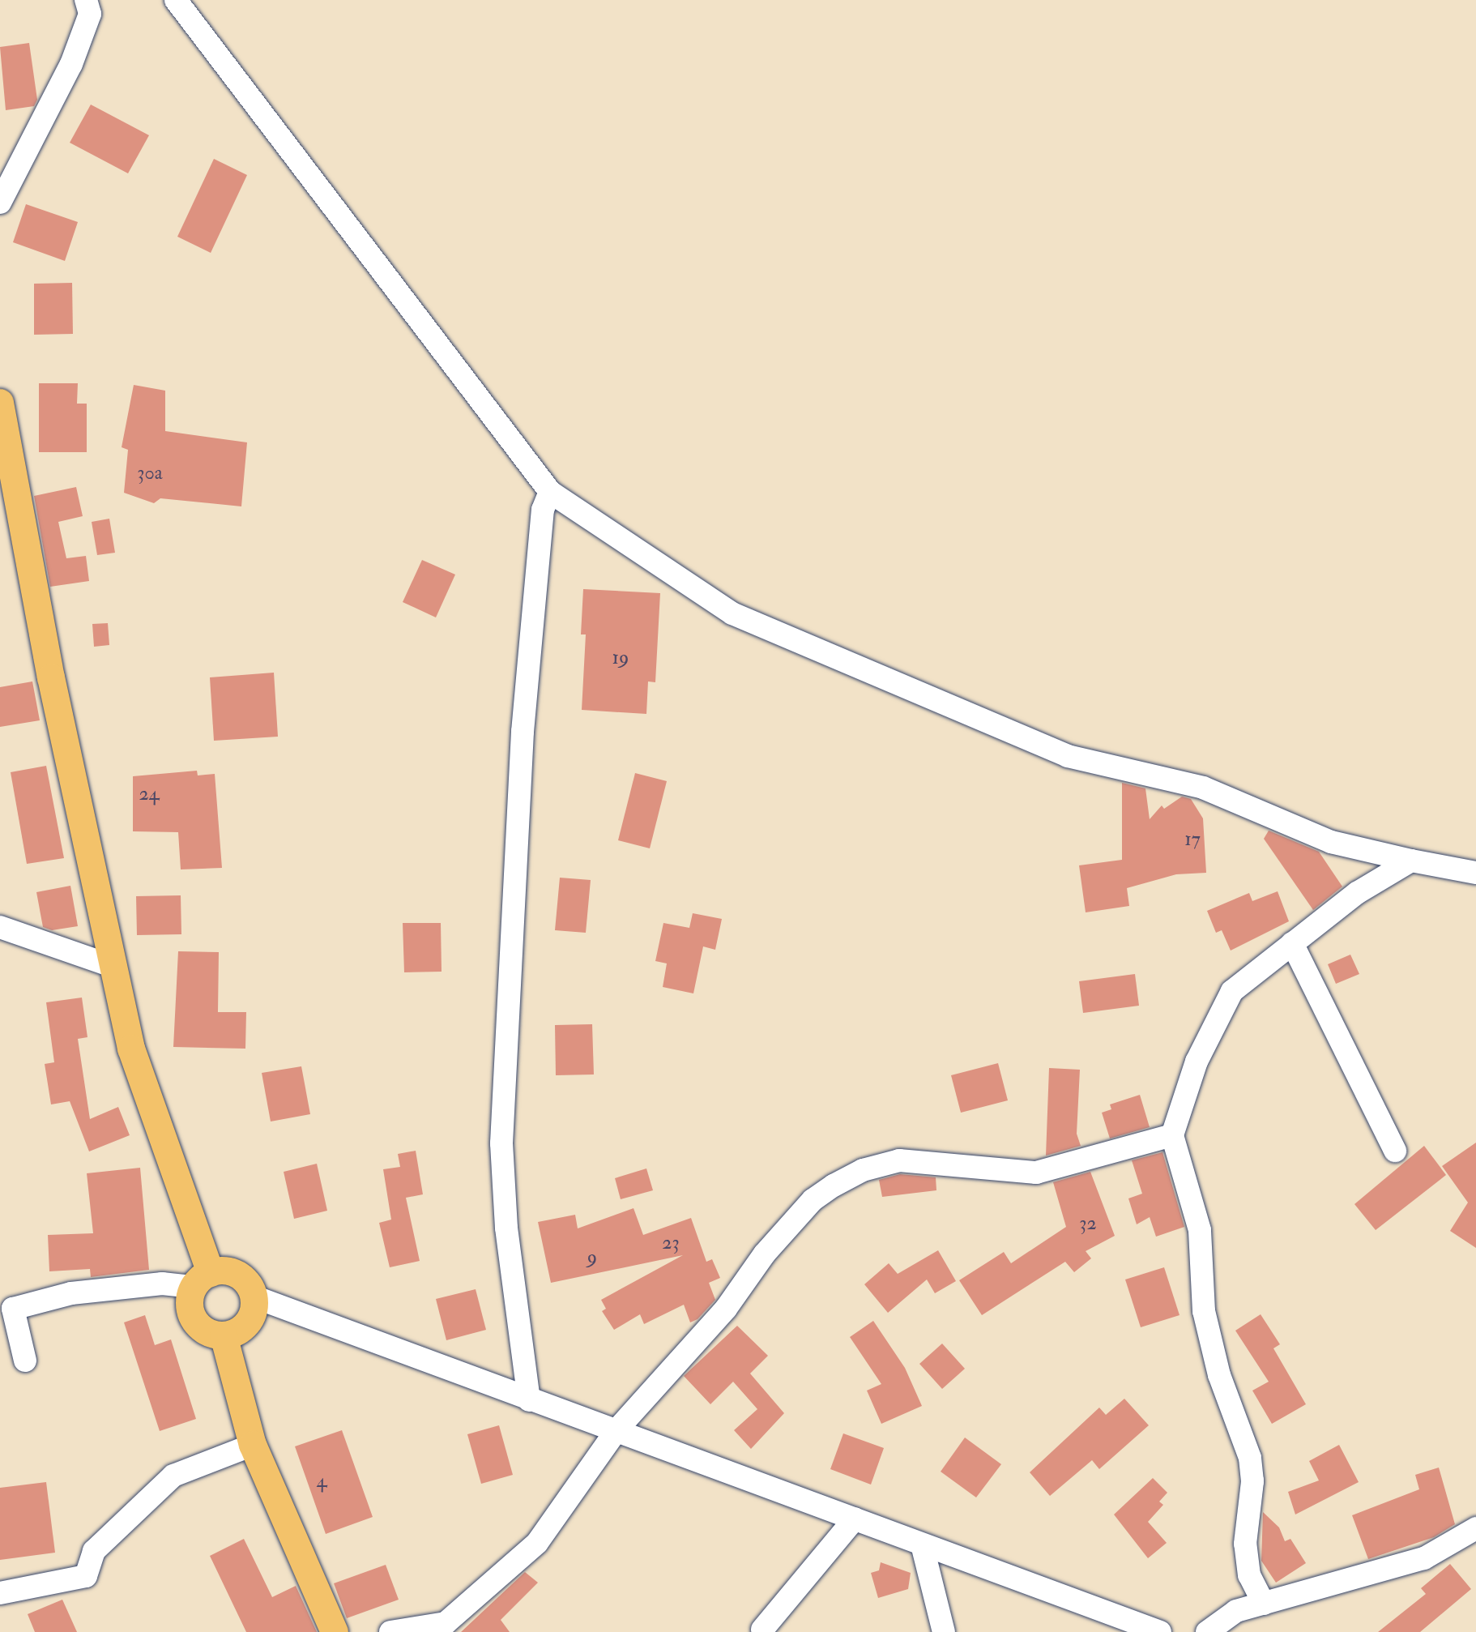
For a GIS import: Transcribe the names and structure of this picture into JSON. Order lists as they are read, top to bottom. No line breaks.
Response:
{"house_numbers":["30a","19","24","17","32","23","9","4"]}
